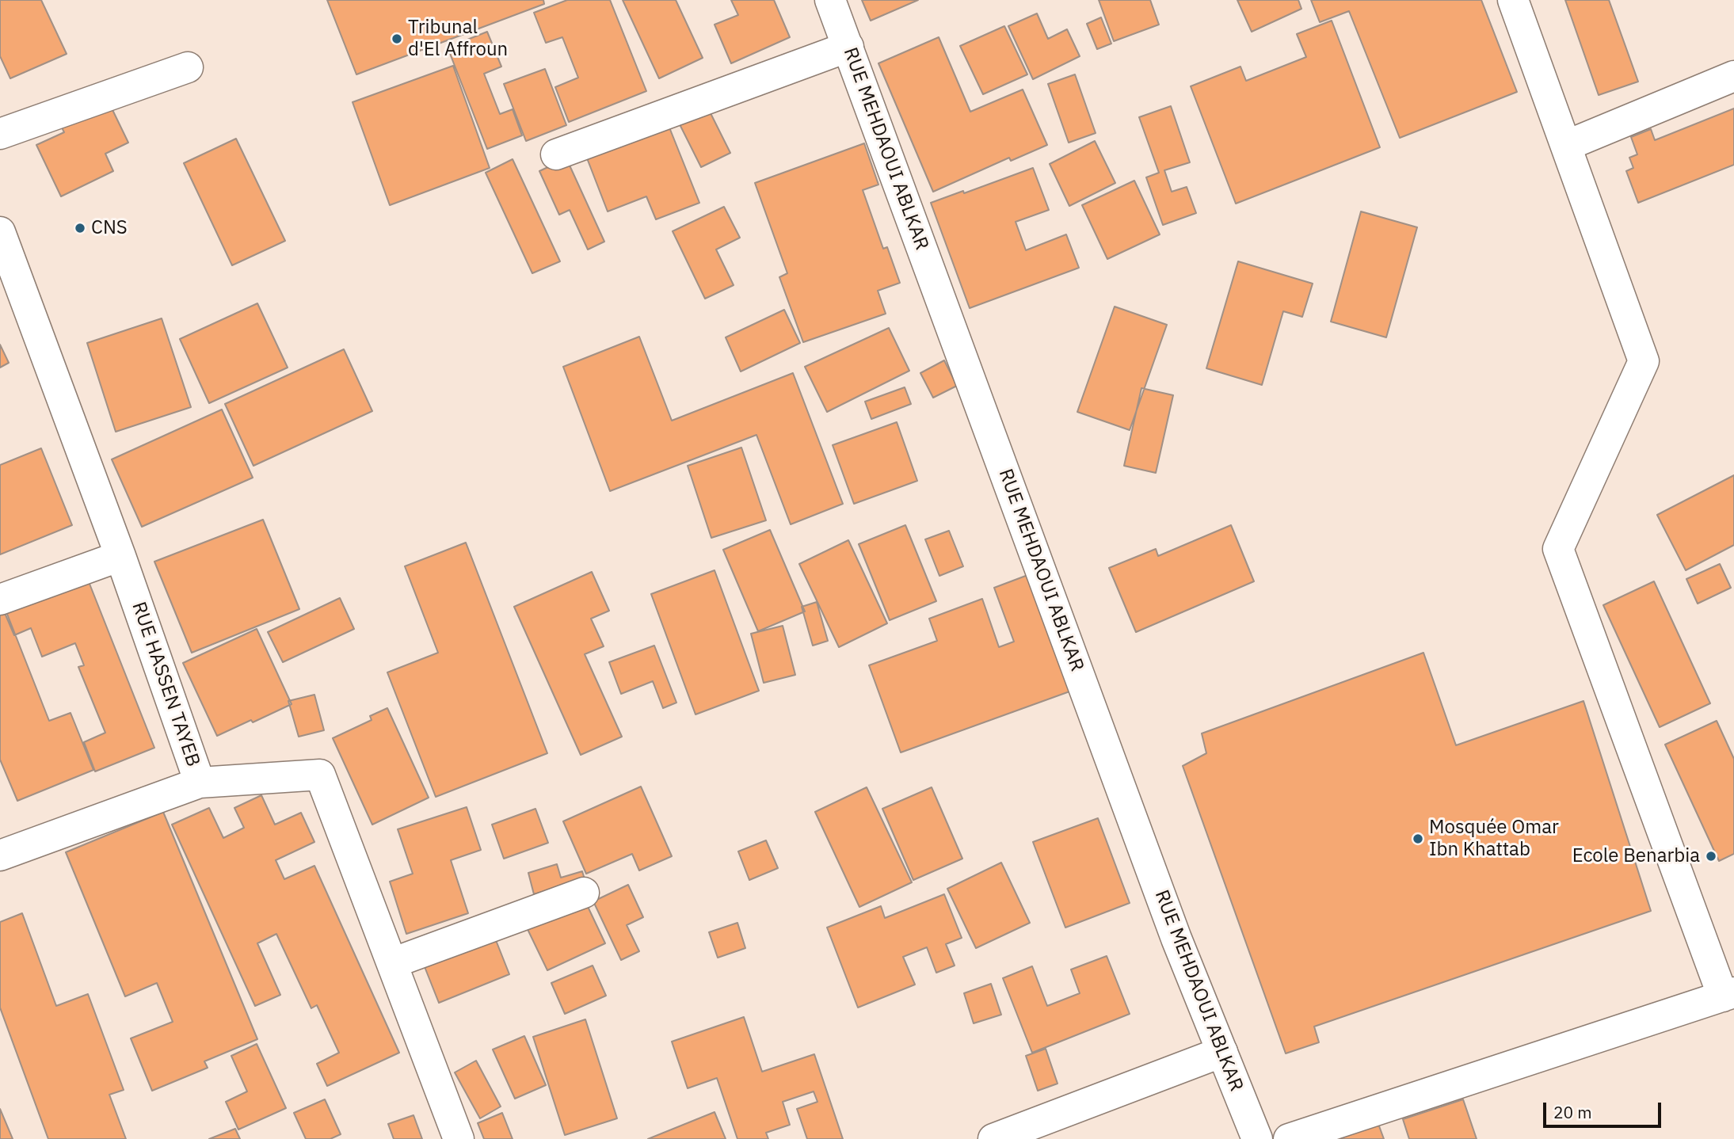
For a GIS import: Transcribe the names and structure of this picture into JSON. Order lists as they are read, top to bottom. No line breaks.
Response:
{"streets":{"street":["RUE MEHDAOUI ABLKAR","RUE HASSEN TAYEB"]},"places":["Tribunal d'El Affroun","CNS","Mosquée Omar Ibn Khattab","Ecole Benarbia"],"scale_bar":"20 m"}
